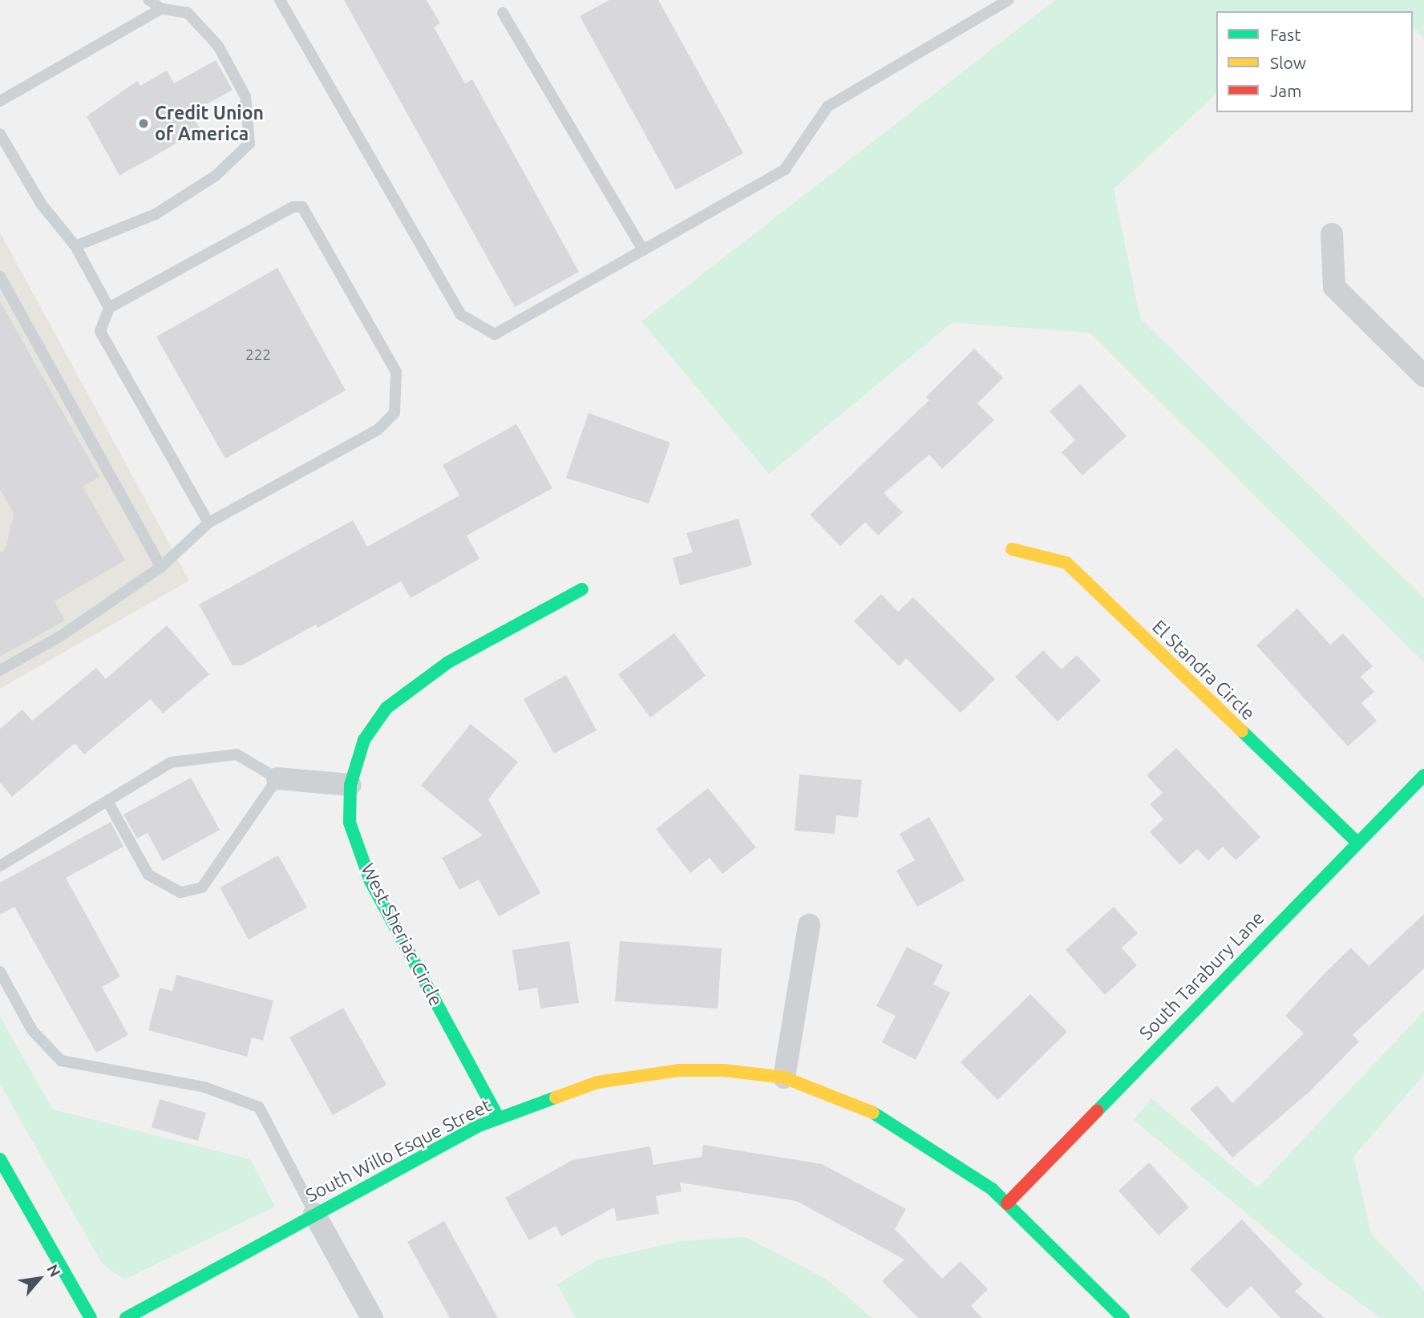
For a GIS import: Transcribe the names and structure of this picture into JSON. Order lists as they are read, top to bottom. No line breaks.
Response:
{"streets":{"street":["El Standra Circle","West Sheriac Circle","South Tarabury Lane","South Willo Esque Street"]},"crossings":[["El Standra Circle","South Tarabury Lane"],["West Sheriac Circle","South Willo Esque Street"],["South Tarabury Lane","South Willo Esque Street"]],"places":["Credit Union of America"],"house_numbers":["222"],"legend":["Fast","Slow","Jam"],"north":"top right"}
